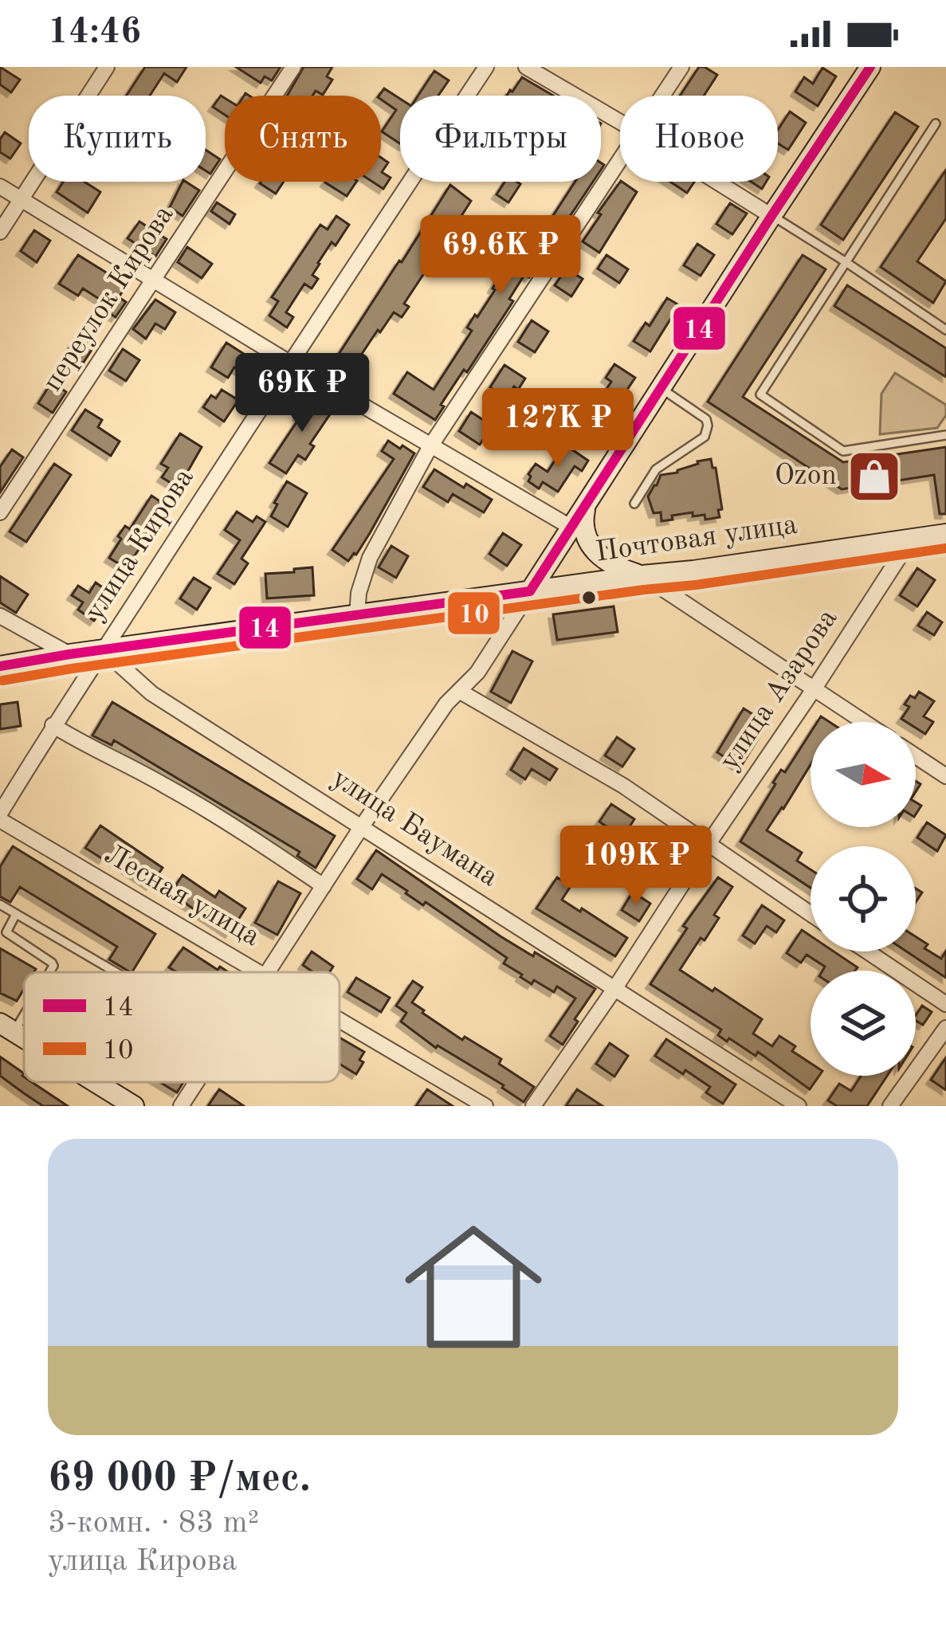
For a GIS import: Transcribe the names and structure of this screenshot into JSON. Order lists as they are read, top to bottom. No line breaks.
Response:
{"streets":{"main road":["Почтовая улица"],"street":["переулок Кирова","улица Кирова","улица Азарова","улица Баумана","Лесная улица"]},"crossings":[["Почтовая улица","улица Кирова"],["Почтовая улица","улица Азарова"],["Почтовая улица","улица Баумана"],["улица Кирова","улица Баумана"],["улица Кирова","Лесная улица"],["улица Азарова","улица Баумана"]],"places":{"shop":["Ozon"]},"lines":["transit line 14","transit line 10"],"legend":["14","10"],"north":"right","page":{"status":"14:46","chip":["Купить","Снять","Фильтры","Новое"],"price":["69.6K ₽","69K ₽","127K ₽","109K ₽"],"list":[{"name":"69 000 ₽/мес.","note":"3-комн. · 83 m² · улица Кирова"}]}}
